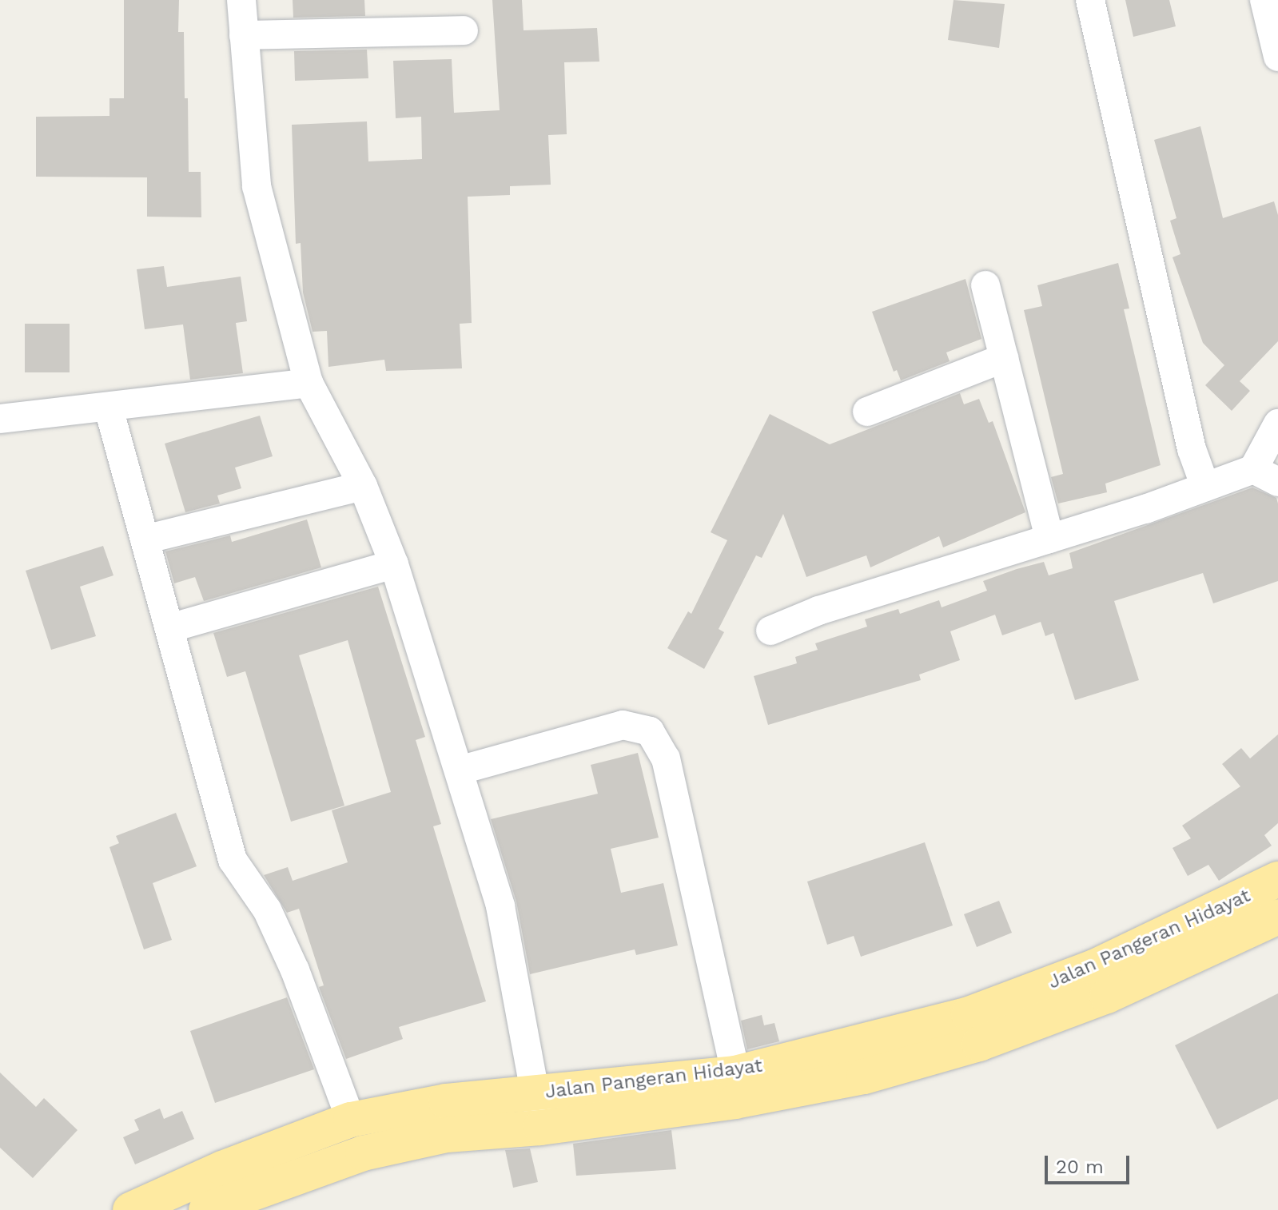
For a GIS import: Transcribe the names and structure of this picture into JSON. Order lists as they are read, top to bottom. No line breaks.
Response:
{"streets":{"highway":["Jalan Pangeran Hidayat"]},"scale_bar":"20 m"}
